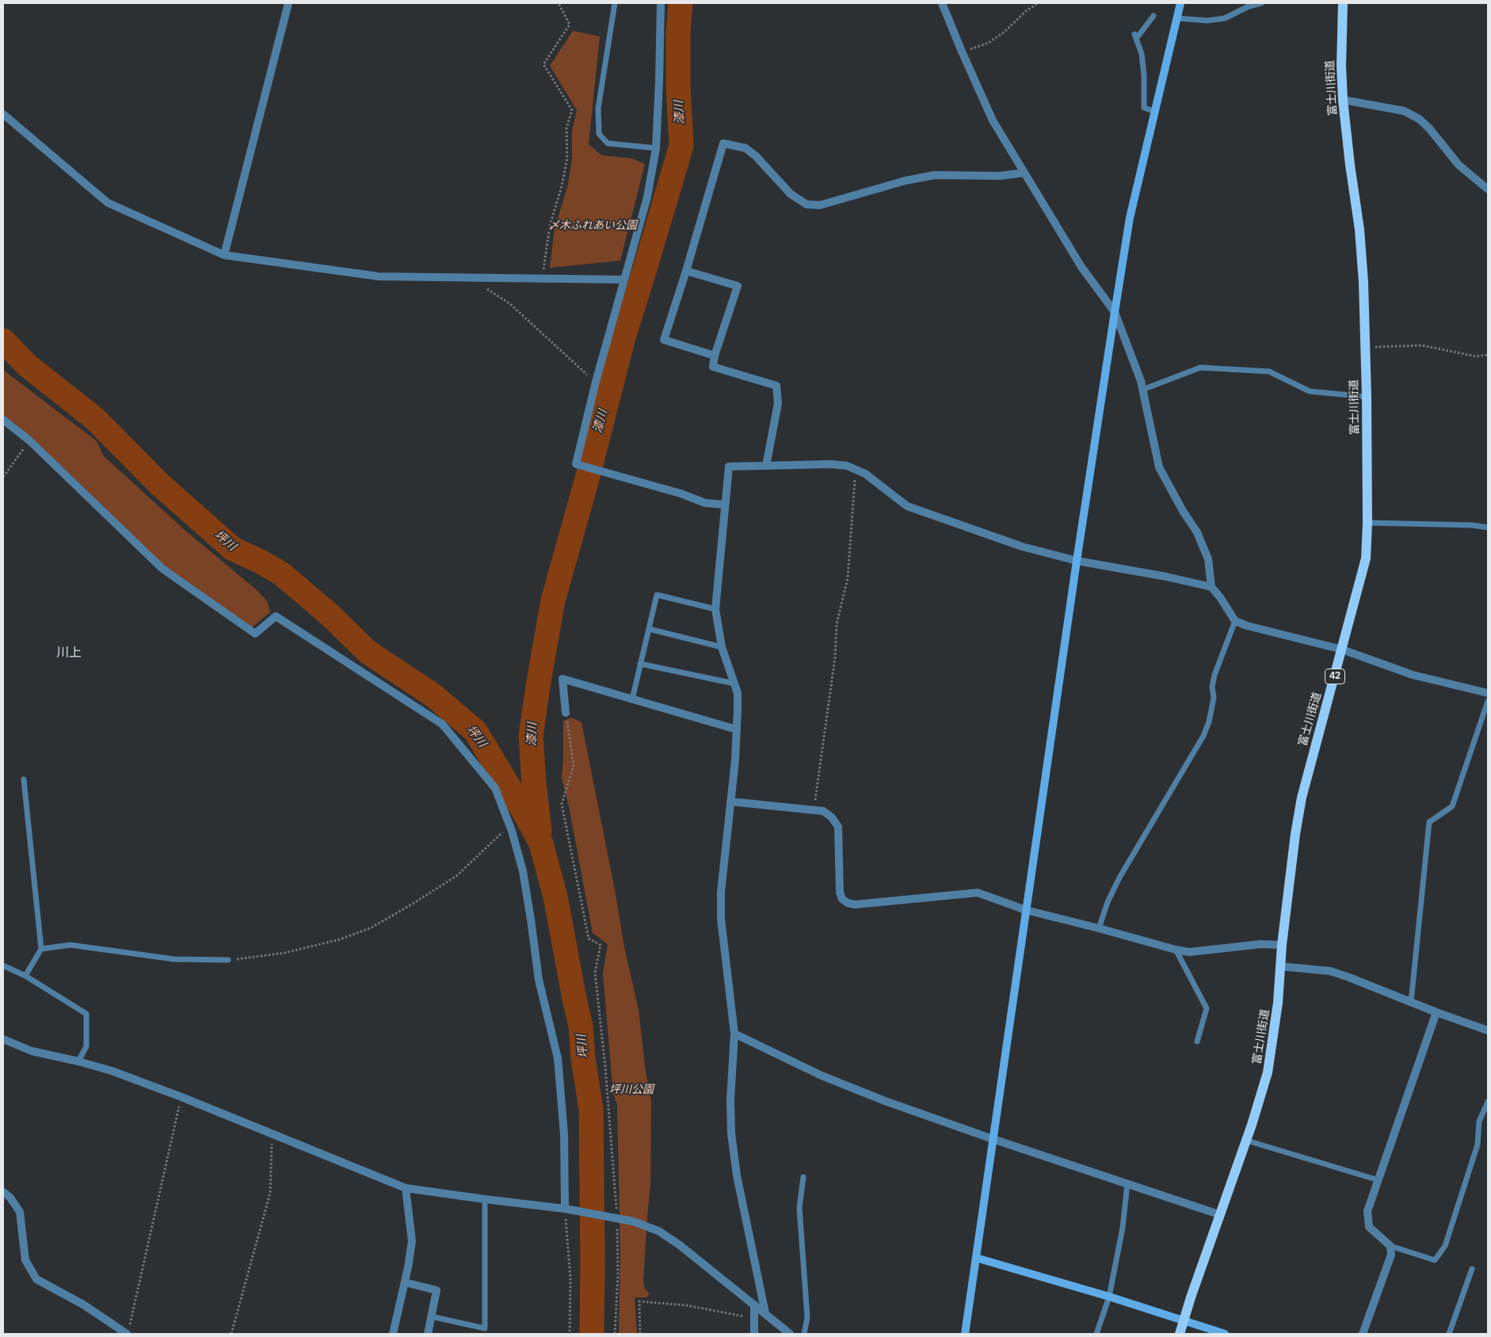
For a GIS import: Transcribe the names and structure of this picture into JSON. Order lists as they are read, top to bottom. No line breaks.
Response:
{"streets":{"main road":["富士川街道","42"]},"districts":["川上"],"water":["漆川","坪川"],"parks":["〆木ふれあい公園","坪川公園"]}
